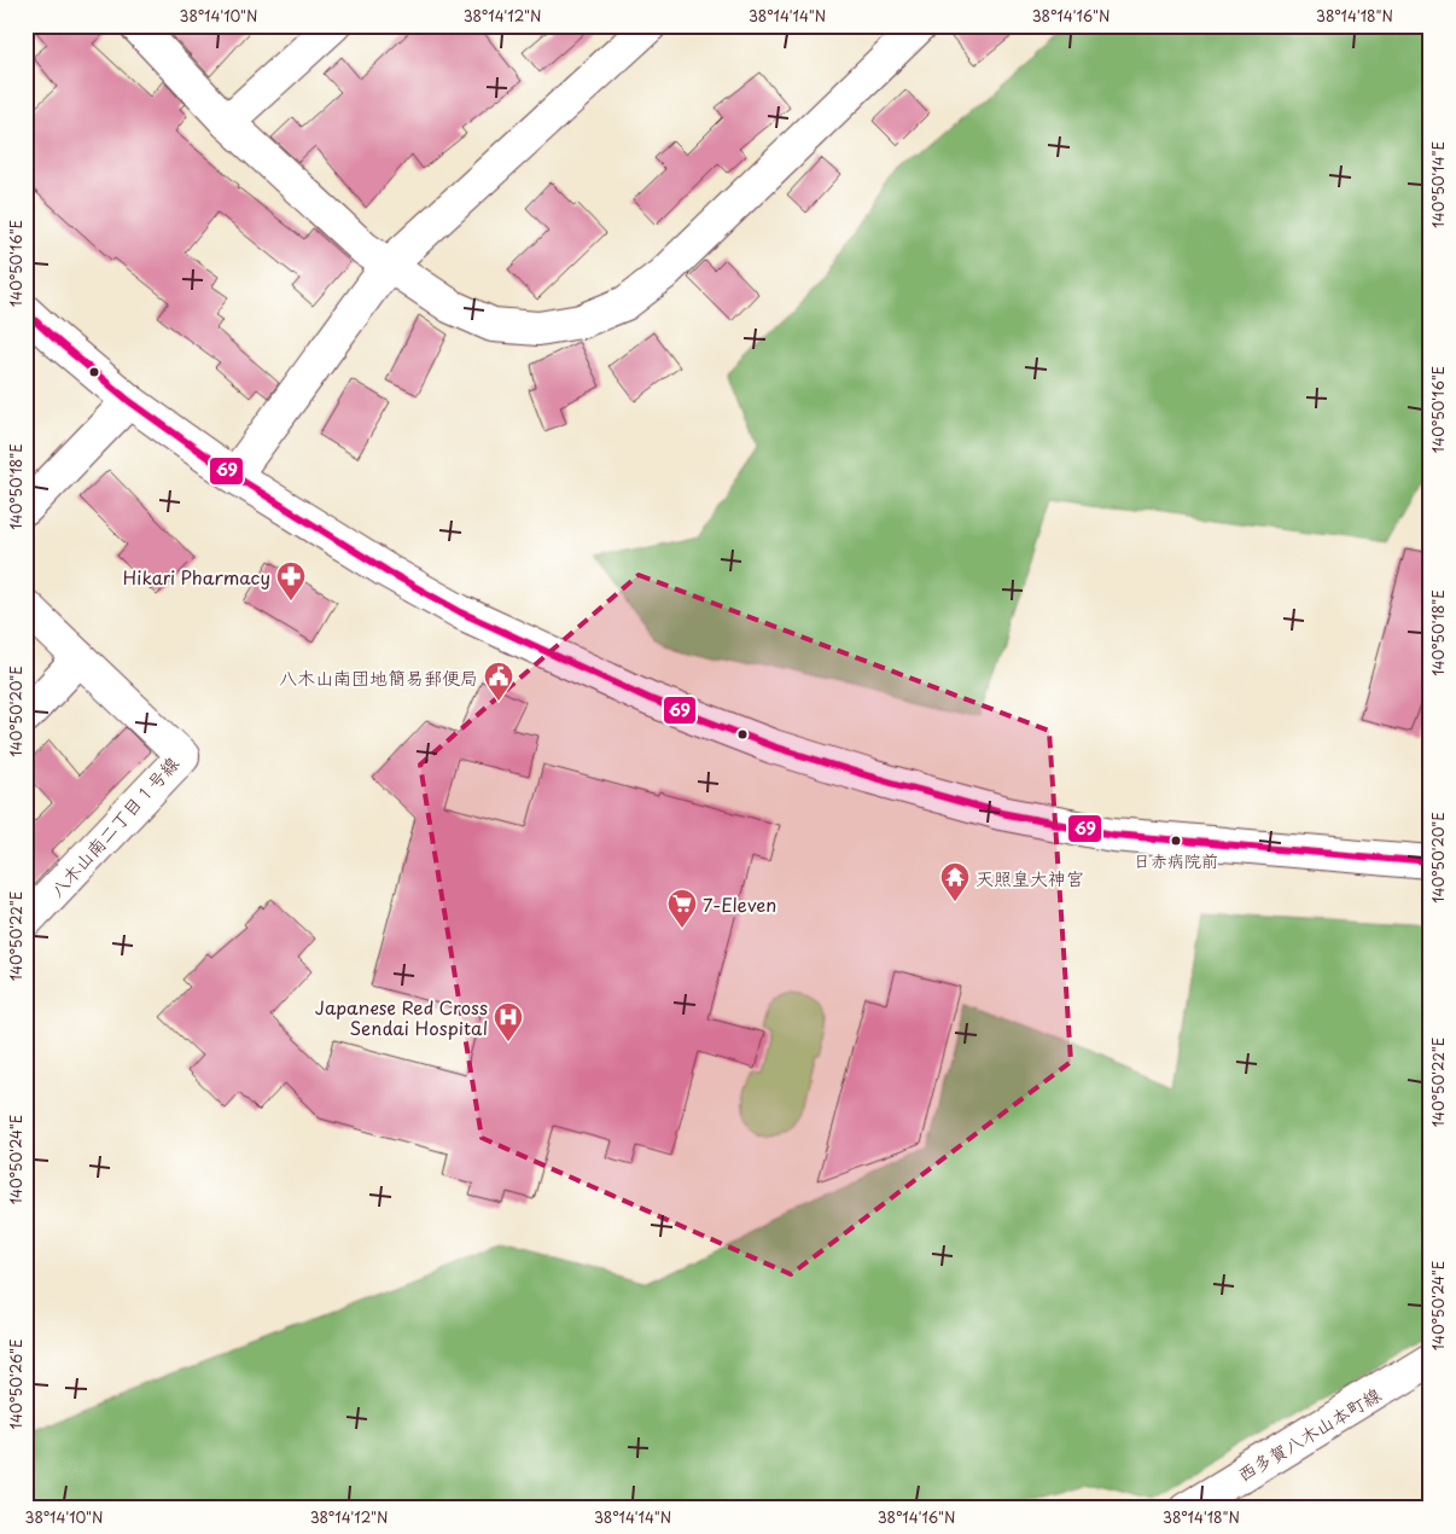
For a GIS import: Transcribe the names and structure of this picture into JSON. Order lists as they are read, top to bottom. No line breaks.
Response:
{"streets":{"street":["八木山南二丁目１号線","西多賀八木山本町線"]},"places":{"pharmacy":["Hikari Pharmacy"],"public building":["八木山南団地簡易郵便局"],"other":["日赤病院前"],"temple":["天照皇大神宮"],"supermarket":["7-Eleven"],"hospital":["Japanese Red Cross Sendai Hospital"]},"lines":["transit line 69"],"coordinates":["38°14'10\"N","38°14'12\"N","38°14'14\"N","38°14'16\"N","38°14'18\"N","140°50'14\"E","140°50'16\"E","140°50'18\"E","140°50'20\"E","140°50'22\"E","140°50'24\"E","140°50'26\"E"]}
